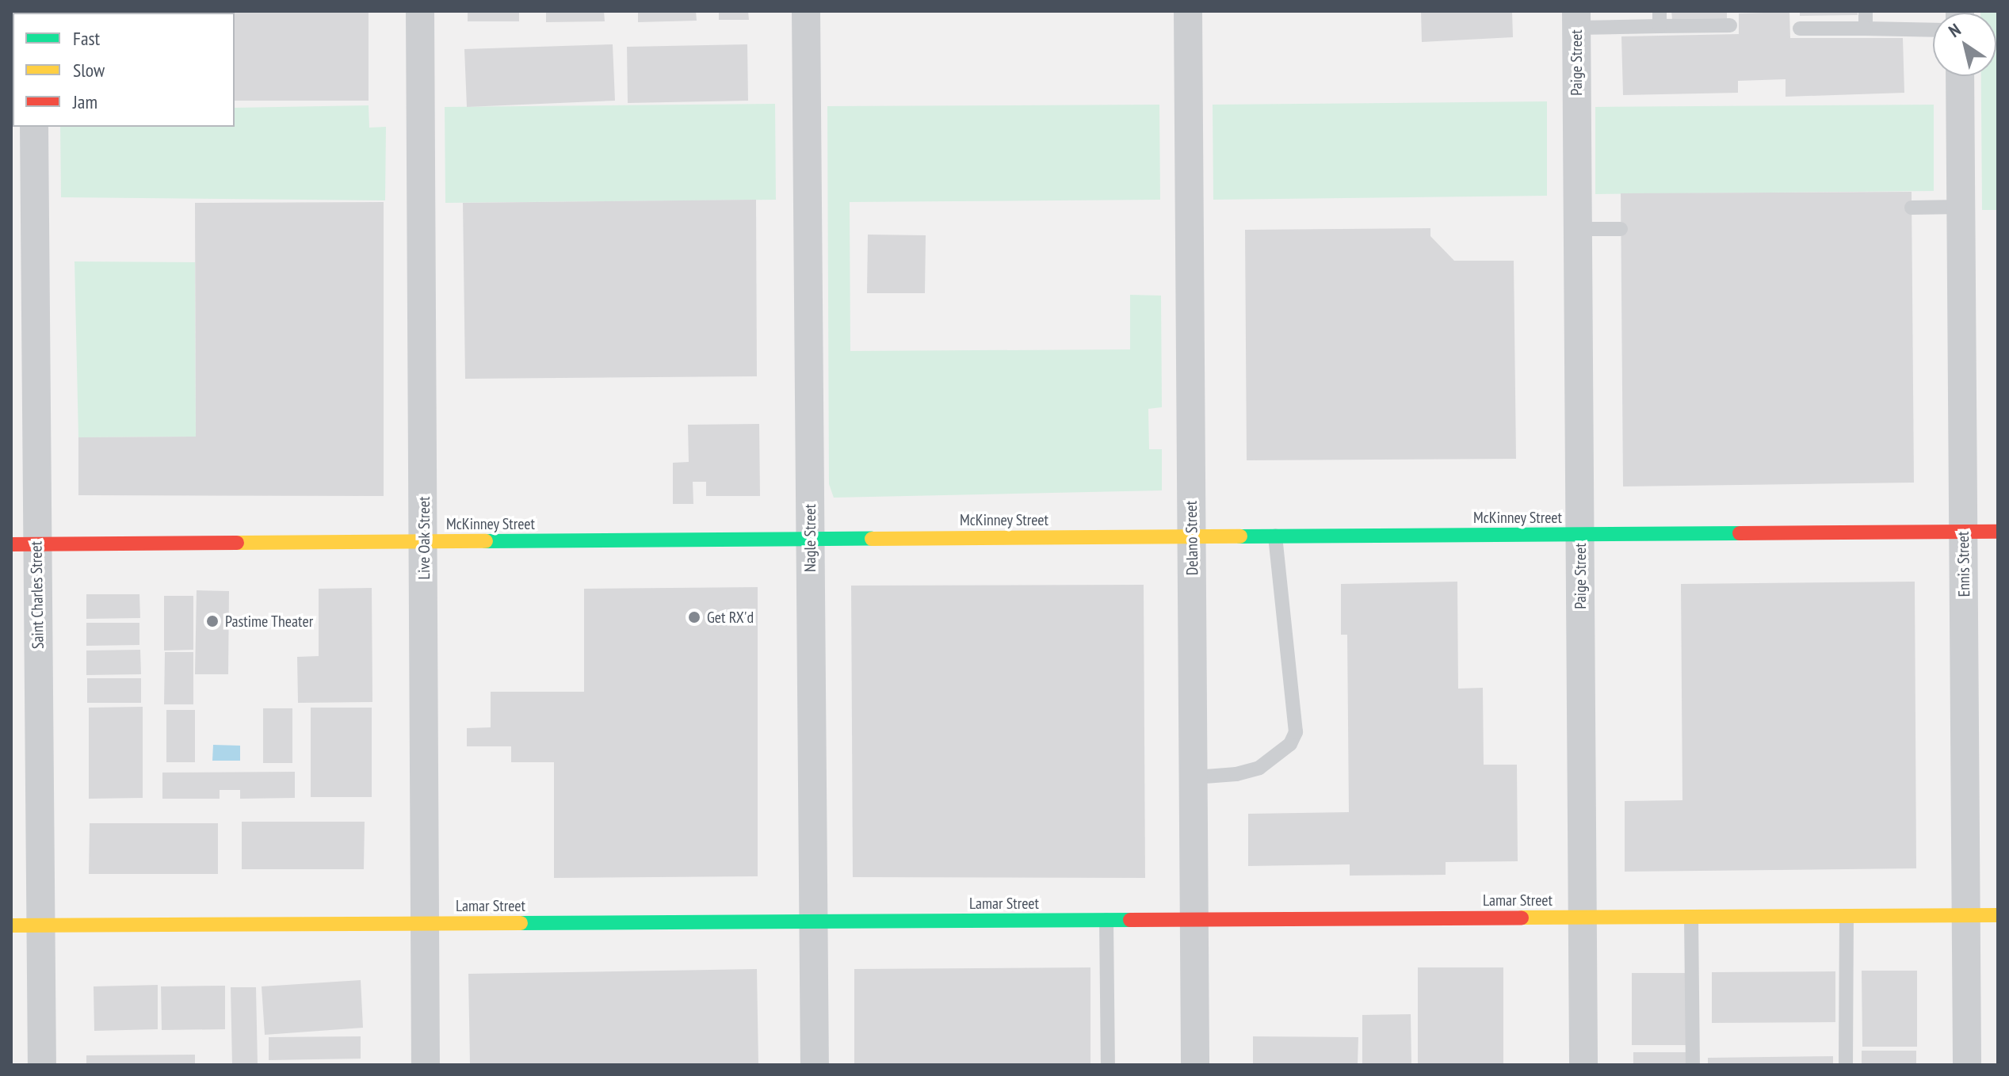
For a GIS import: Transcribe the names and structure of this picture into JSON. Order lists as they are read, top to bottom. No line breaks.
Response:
{"streets":{"street":["Paige Street","McKinney Street","Live Oak Street","Nagle Street","Delano Street","Ennis Street","Saint Charles Street","Lamar Street"]},"crossings":[["Paige Street","McKinney Street"],["Paige Street","Lamar Street"],["McKinney Street","Live Oak Street"],["McKinney Street","Nagle Street"],["McKinney Street","Delano Street"],["McKinney Street","Ennis Street"],["McKinney Street","Saint Charles Street"],["Live Oak Street","Lamar Street"],["Nagle Street","Lamar Street"],["Delano Street","Lamar Street"],["Ennis Street","Lamar Street"],["Saint Charles Street","Lamar Street"]],"places":["Get RX'd","Pastime Theater"],"legend":["Fast","Slow","Jam"],"north":"top left"}
